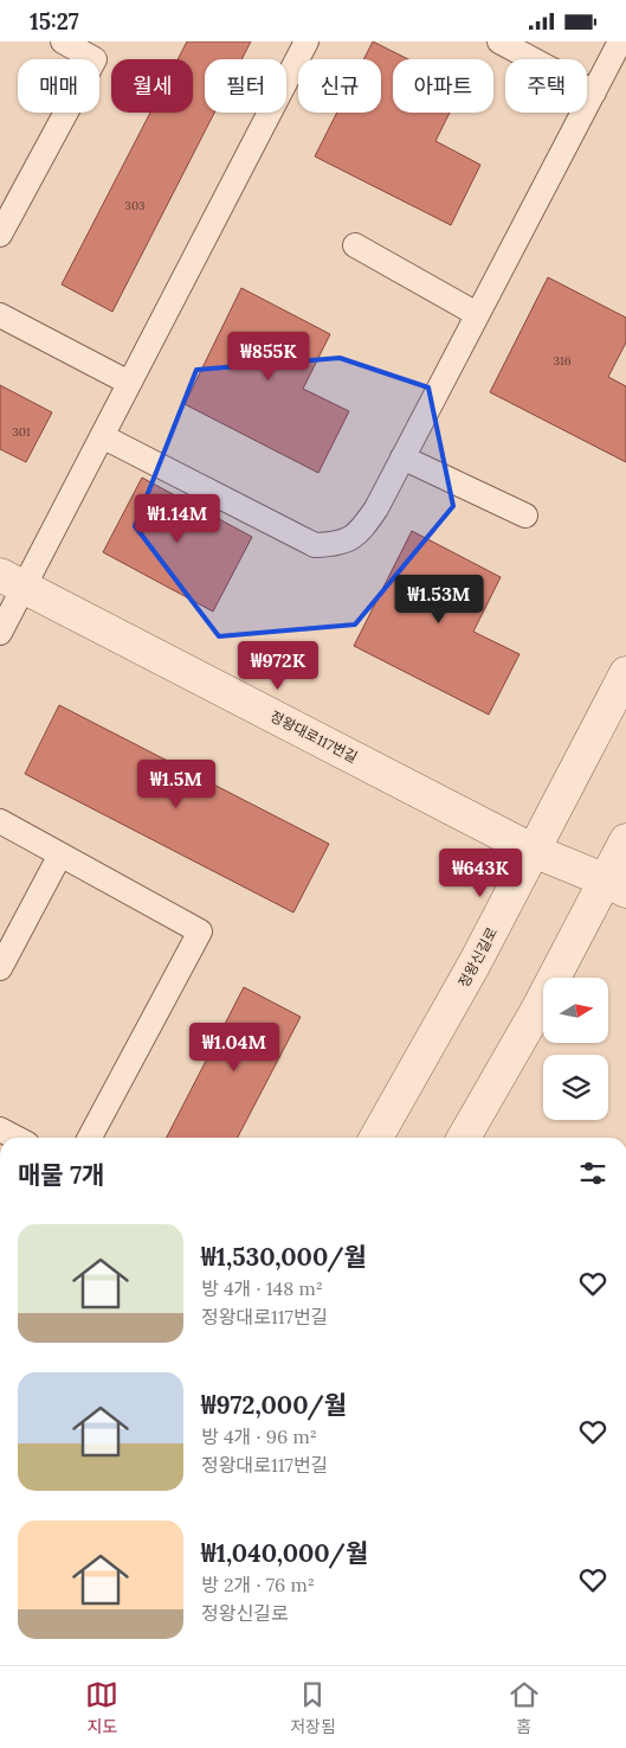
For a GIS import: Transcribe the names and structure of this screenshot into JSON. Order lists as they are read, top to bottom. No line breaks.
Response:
{"streets":{"street":["정왕대로117번길","정왕신길로"]},"crossings":[["정왕대로117번길","정왕신길로"]],"house_numbers":["303","316","301"],"north":"right","page":{"status":"15:27","chip":["매매","월세","필터","신규","아파트","주택"],"price":["₩855K","₩1.14M","₩1.53M","₩972K","₩1.5M","₩643K","₩1.04M"],"heading":"매물 7개","list":[{"name":"₩1,530,000/월","note":"방 4개 · 148 m² · 정왕대로117번길"},{"name":"₩972,000/월","note":"방 4개 · 96 m² · 정왕대로117번길"},{"name":"₩1,040,000/월","note":"방 2개 · 76 m² · 정왕신길로"}],"tabs":["지도","저장됨","홈"]}}
